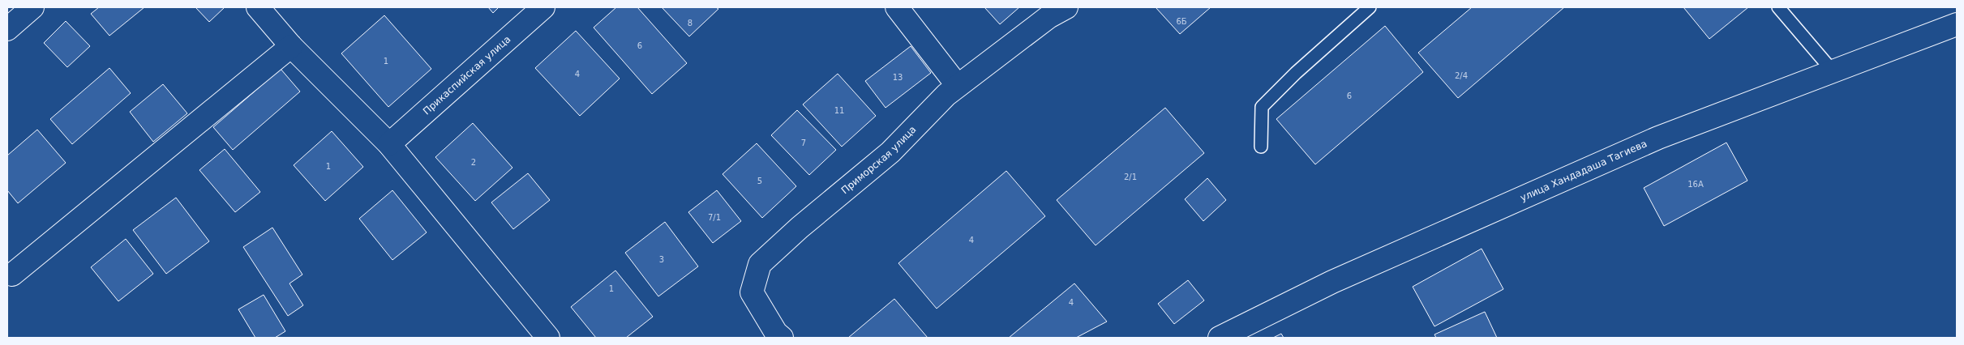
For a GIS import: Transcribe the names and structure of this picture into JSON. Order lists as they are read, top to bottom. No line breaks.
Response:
{"streets":{"street":["Прикаспийская улица","Приморская улица","улица Хандадаша Тагиева"]},"house_numbers":["6Б","8","6","1","4","2/4","13","6","11","7","2","1","2/1","5","16А","7/1","4","3","1","4"]}
